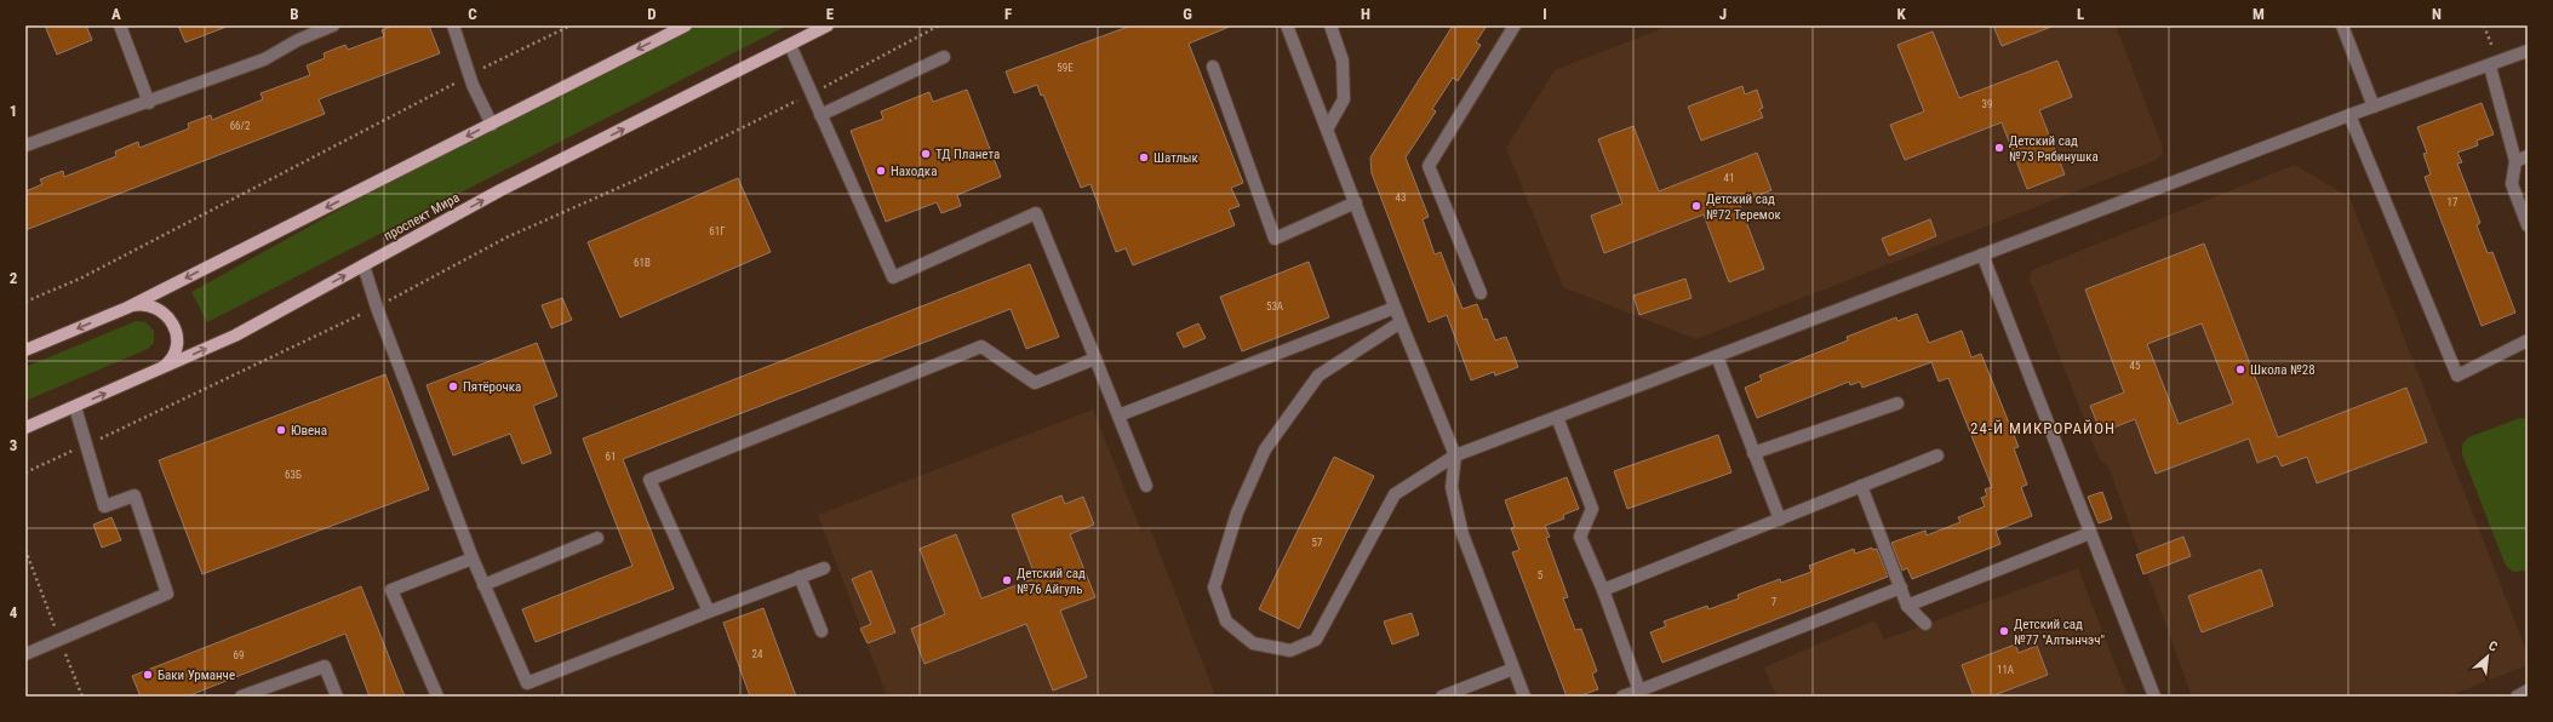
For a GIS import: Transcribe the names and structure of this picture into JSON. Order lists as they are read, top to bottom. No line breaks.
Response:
{"streets":{"main road":["проспект Мира"]},"districts":["24-Й МИКРОРАЙОН"],"places":["Детский сад №73 Рябинушка","ТД Планета","Шатлык","Находка","Детский сад №72 Теремок","Школа №28","Пятёрочка","Ювена","Детский сад №76 Айгуль","Детский сад №77 \"Алтынчэч\"","Баки Урманче"],"house_numbers":["59Е","39","66/2","41","43","17","61Г","61В","53А","45","61","63Б","57","5","7","24","69","11А"],"north":"top right","grid":{"columns":["A","B","C","D","E","F","G","H","I","J","K","L","M","N"],"rows":["1","2","3","4"]}}
